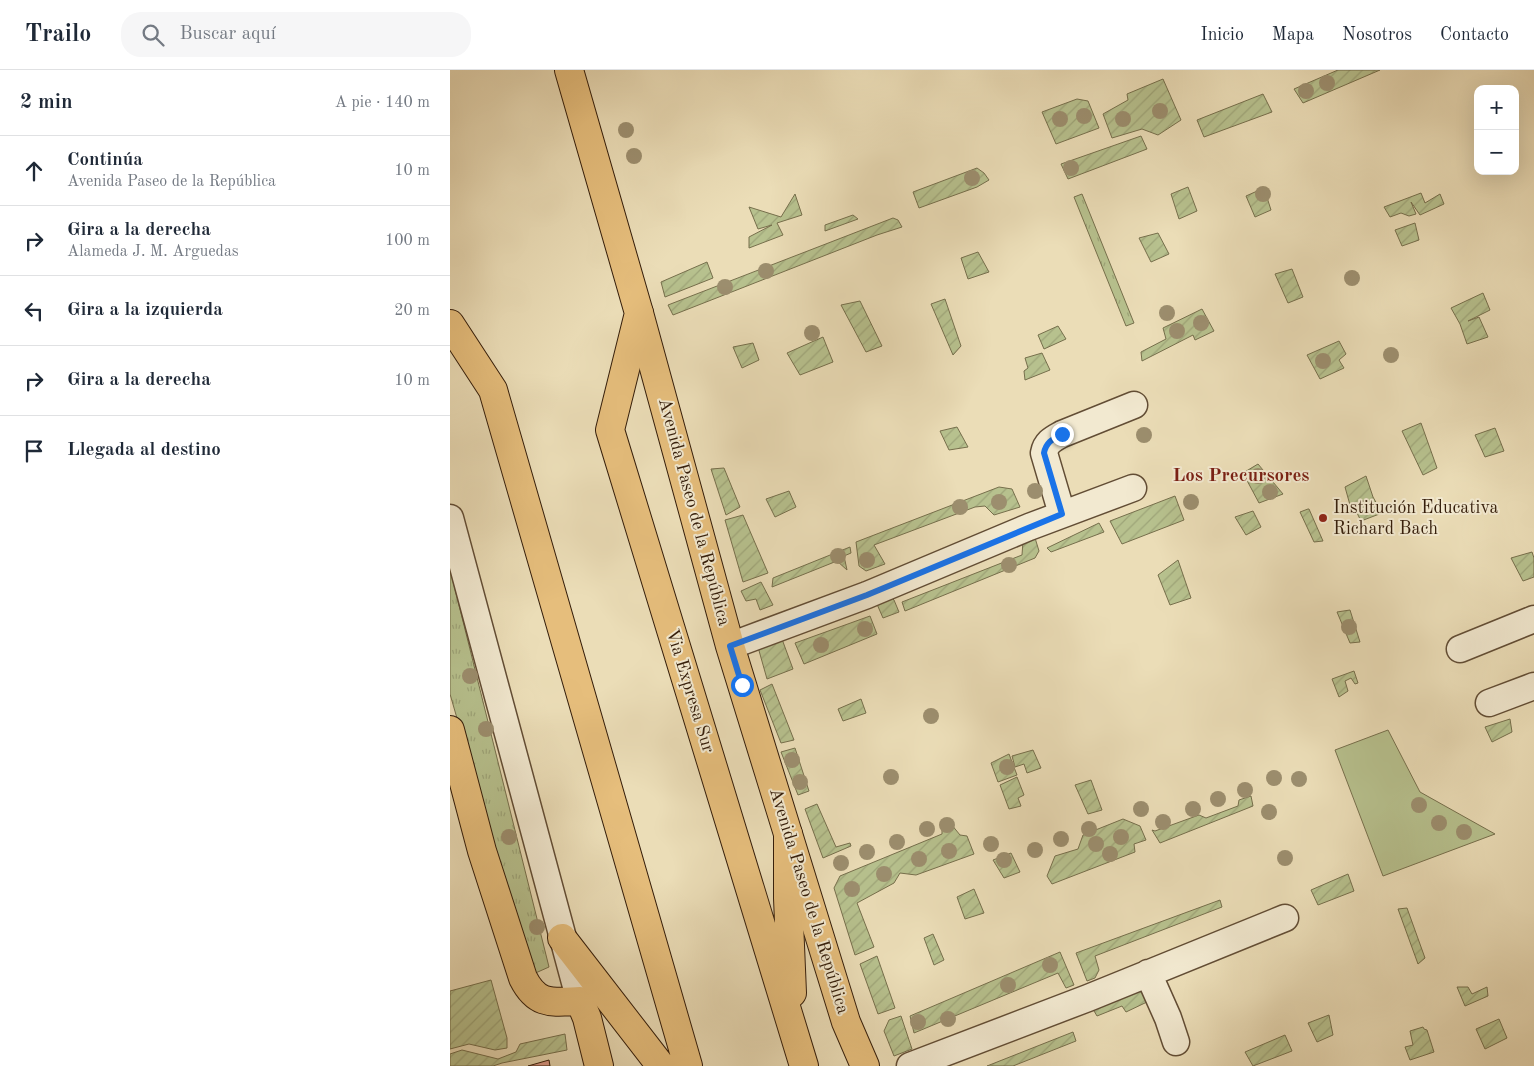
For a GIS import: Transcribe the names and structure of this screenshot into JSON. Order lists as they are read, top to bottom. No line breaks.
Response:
{"streets":{"main road":["Avenida Paseo de la República","Via Expresa Sur"]},"crossings":[["Avenida Paseo de la República","Via Expresa Sur"]],"districts":["Los Precursores"],"places":["Institución Educativa Richard Bach"],"page":{"header":"Trailo","search":"Buscar aquí","nav":["Inicio","Mapa","Nosotros","Contacto"],"heading":["2 min","A pie · 140 m"],"map_buttons":["+","−"],"list":[["Continúa","Avenida Paseo de la República","10 m"],["Gira a la derecha","Alameda J. M. Arguedas","100 m"],["Gira a la izquierda","20 m"],["Gira a la derecha","10 m"],"Llegada al destino"]}}
